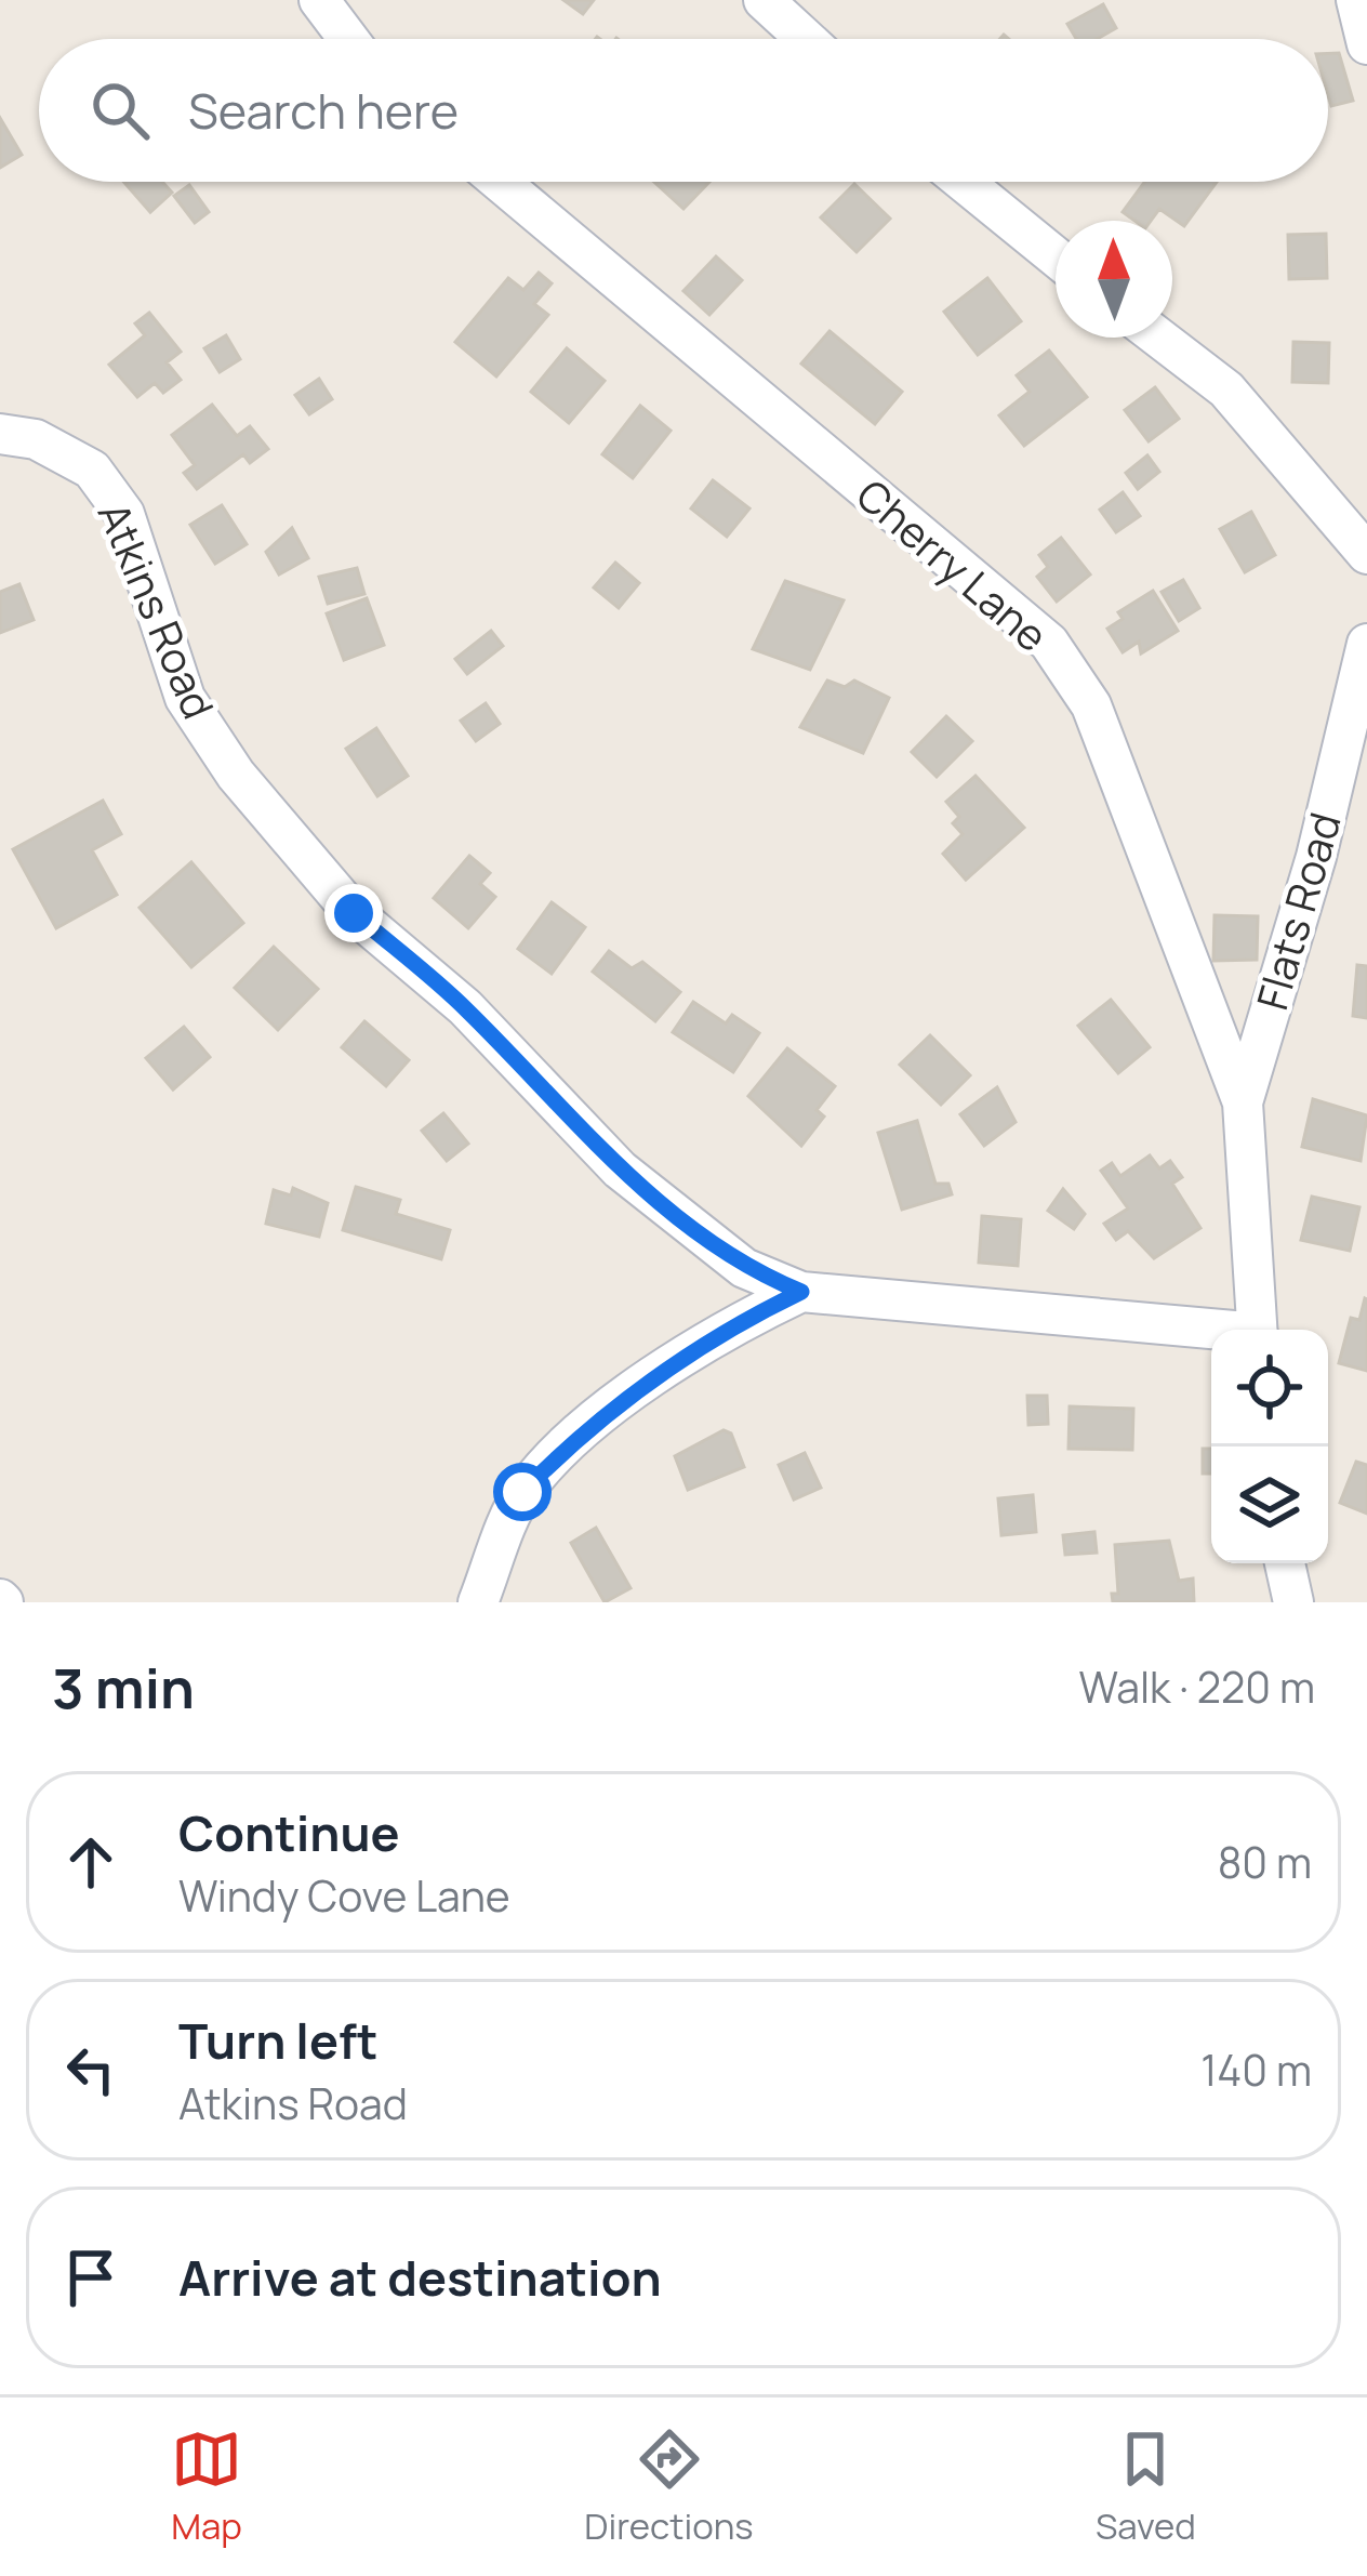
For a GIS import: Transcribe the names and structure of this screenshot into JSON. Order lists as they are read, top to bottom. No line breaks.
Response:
{"streets":{"street":["Cherry Lane","Atkins Road","Flats Road"]},"crossings":[["Cherry Lane","Flats Road"]],"north":"top","page":{"search":"Search here","heading":["3 min","Walk · 220 m"],"list":[["Continue","Windy Cove Lane","80 m"],["Turn left","Atkins Road","140 m"],"Arrive at destination"],"nav":["Map","Directions","Saved"]}}
